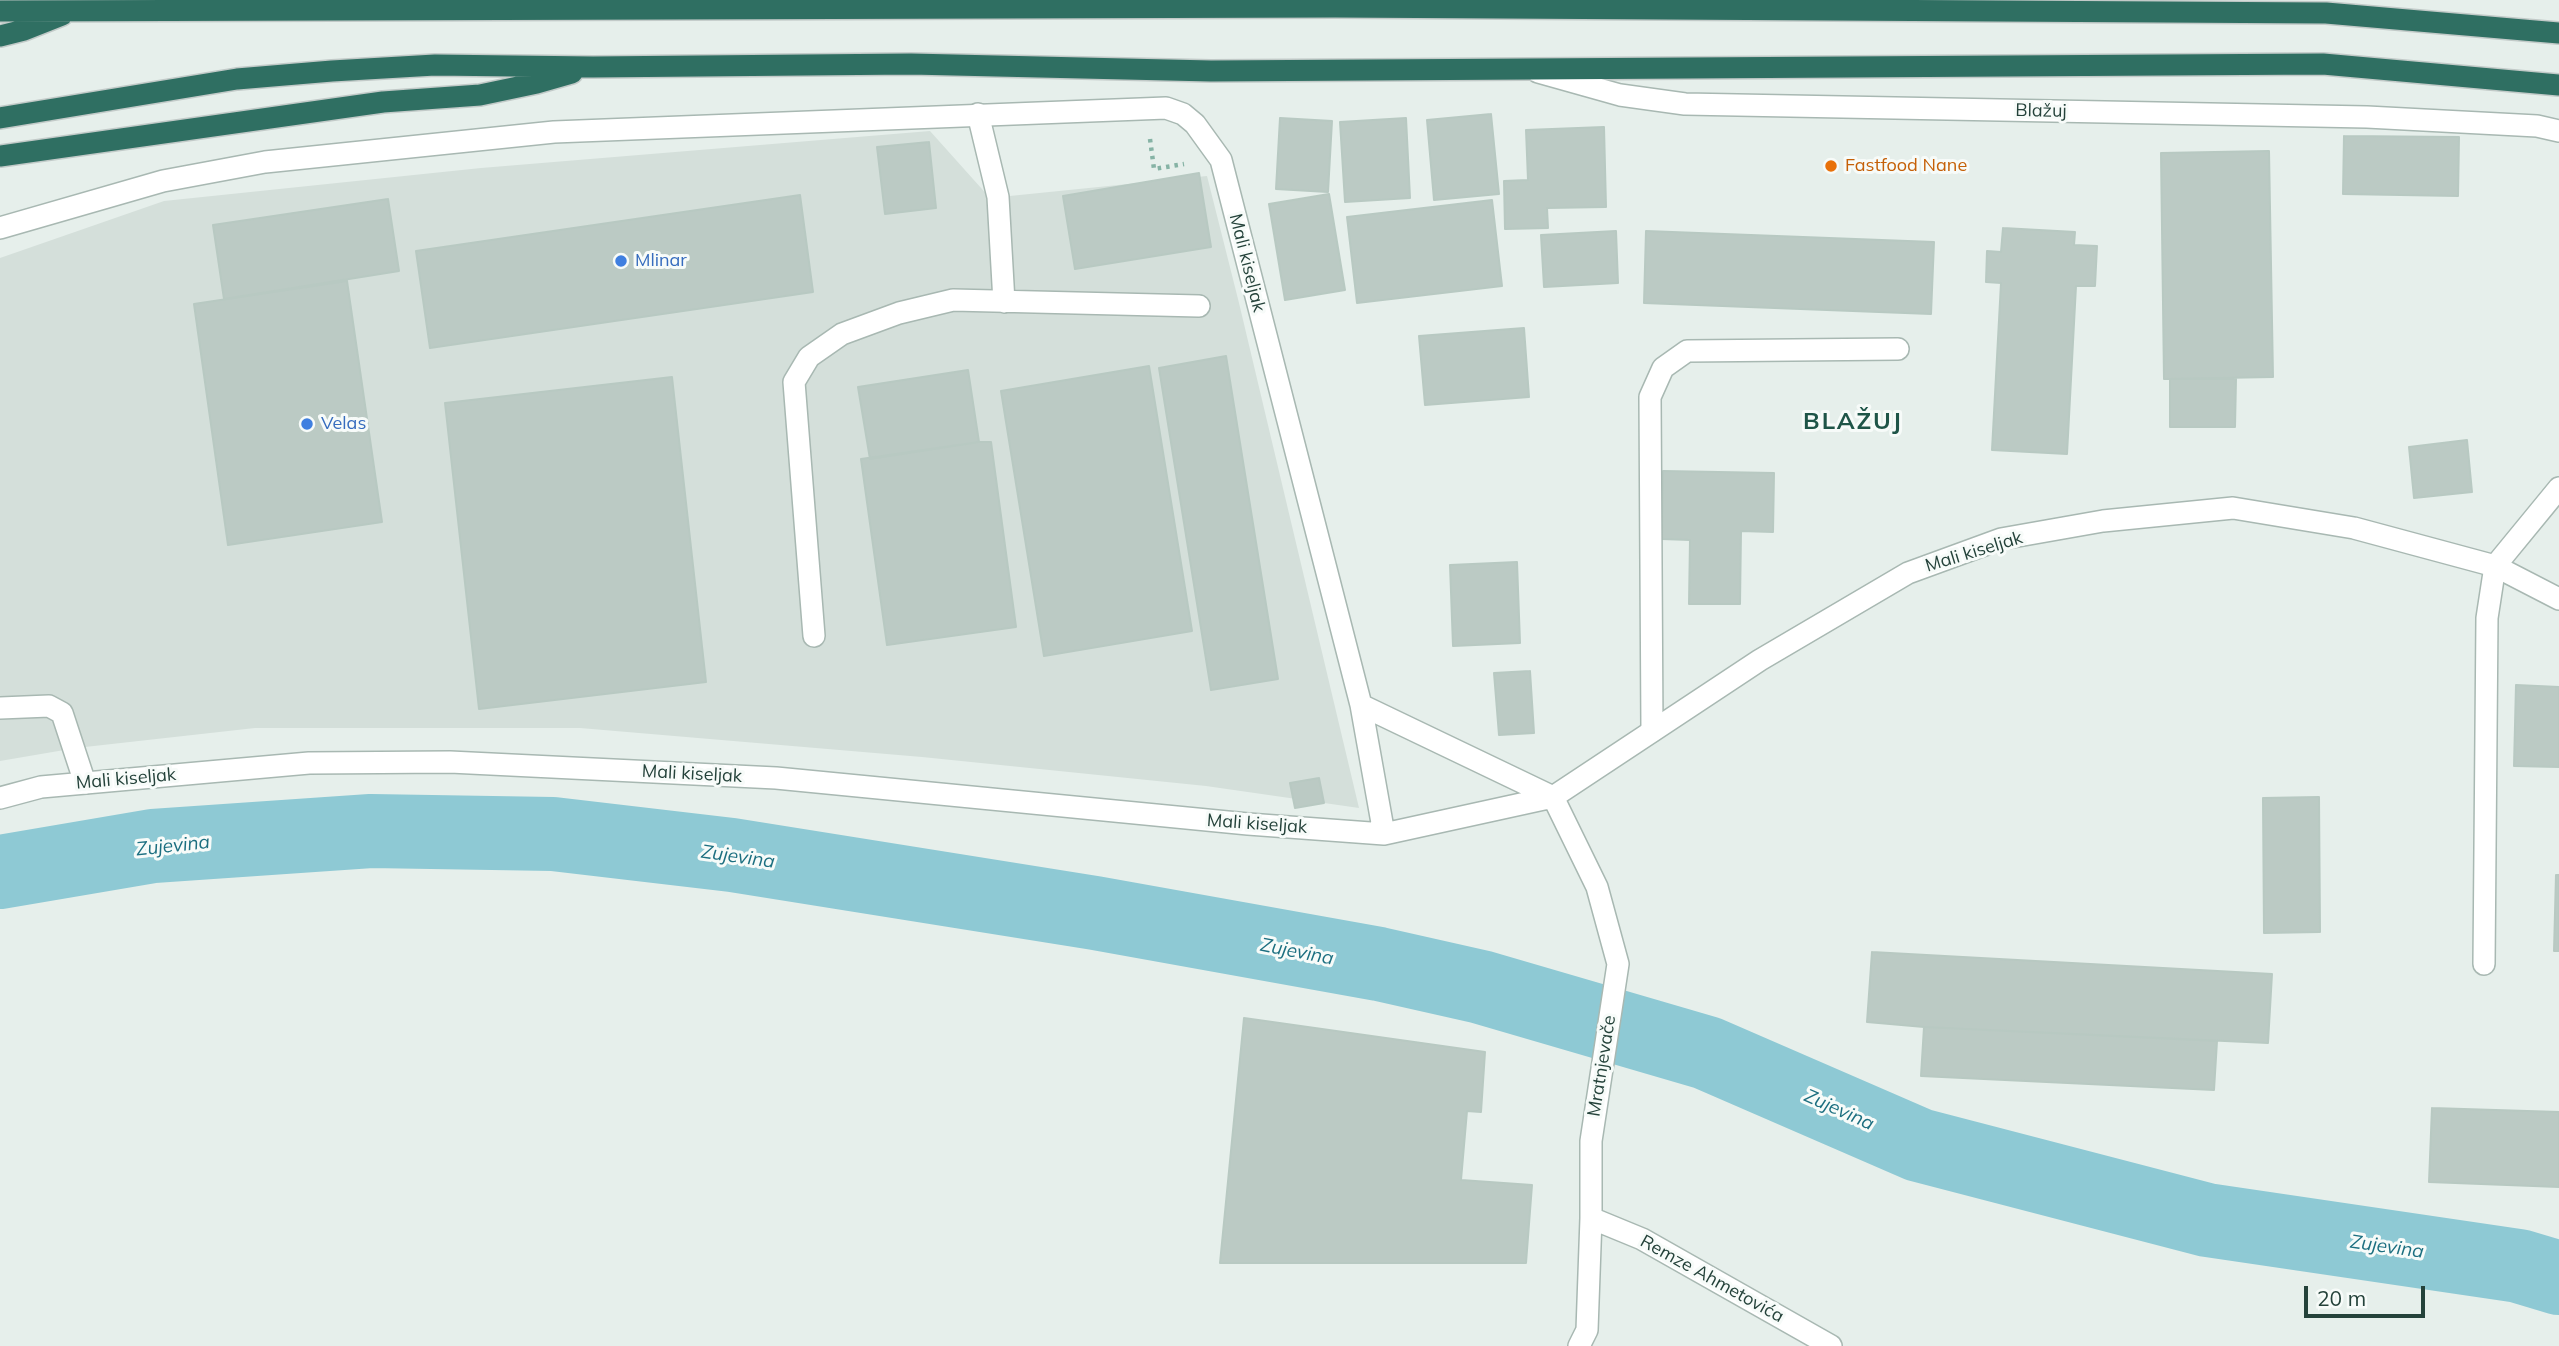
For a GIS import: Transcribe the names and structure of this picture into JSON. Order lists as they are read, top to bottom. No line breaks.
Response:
{"streets":{"street":["Blažuj","Mali kiseljak","Mratnjevače","Remze Ahmetovića"]},"crossings":[["Mali kiseljak","Mratnjevače"],["Mratnjevače","Remze Ahmetovića"]],"districts":["BLAŽUJ"],"water":["Zujevina"],"places":["Fastfood Nane","Mlinar","Velas"],"scale_bar":"20 m"}
